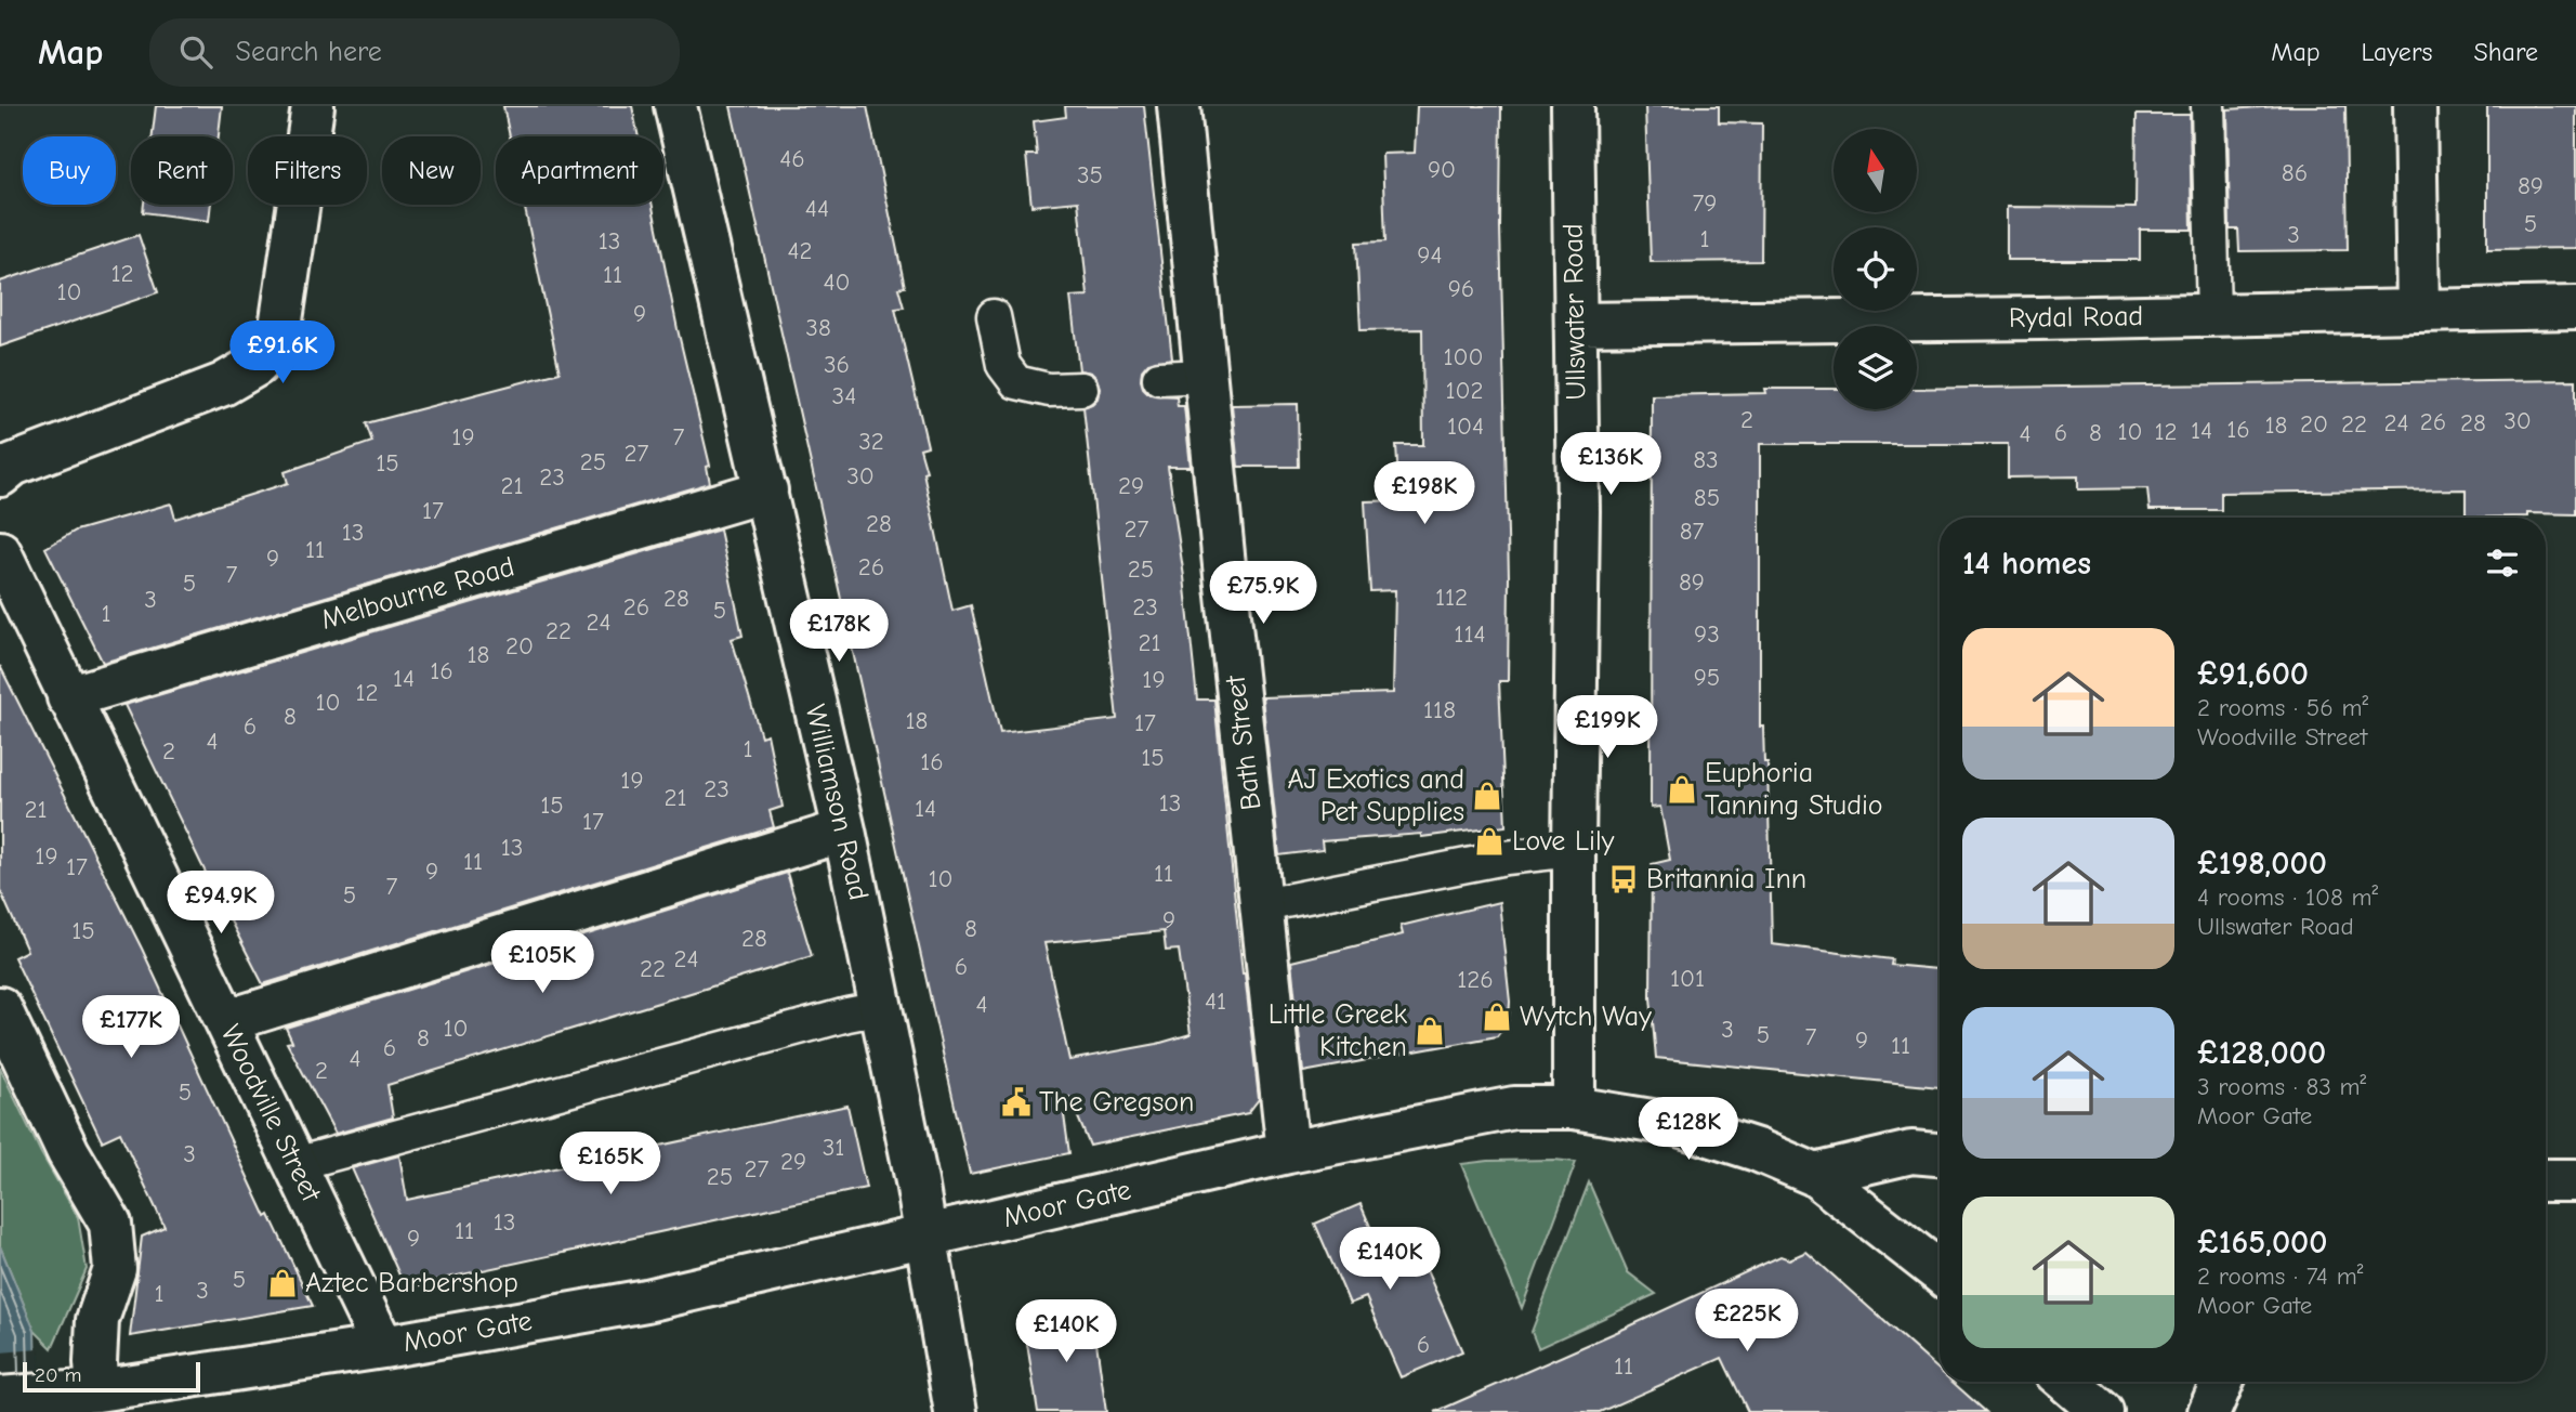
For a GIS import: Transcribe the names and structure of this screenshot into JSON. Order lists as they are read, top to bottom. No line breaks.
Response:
{"streets":{"street":["Ullswater Road","Rydal Road","Melbourne Road","Bath Street","Williamson Road","Woodville Street","Moor Gate"]},"crossings":[["Ullswater Road","Rydal Road"],["Ullswater Road","Moor Gate"],["Melbourne Road","Williamson Road"],["Melbourne Road","Woodville Street"],["Bath Street","Moor Gate"],["Williamson Road","Moor Gate"],["Woodville Street","Moor Gate"]],"places":{"shop":["Euphoria Tanning Studio","AJ Exotics and Pet Supplies","Love Lily","Wytch Way","Little Greek Kitchen","Aztec Barbershop"],"bus stop":["Britannia Inn"],"public building":["The Gregson"]},"house_numbers":["46","90","86","35","89","79","44","5","3","1","13","42","94","12","11","40","96","10","9","38","100","36","102","34","2","30","26","24","28","20","22","18","104","16","14","10","12","6","8","4","19","7","32","27","83","25","15","30","23","21","29","85","17","28","27","87","13","11","9","26","25","7","89","5","112","28","3","26","23","5","1","24","22","114","93","21","20","18","16","95","14","19","12","10","118","8","18","17","6","4","1","2","15","16","19","23","21","13","15","14","21","17","13","19","11","17","9","11","10","7","5","9","8","15","28","24","6","22","101","126","41","4","10","3","5","7","8","9","11","6","4","2","5","31","3","29","27","25","13","11","9","5","3","1","6","11"],"scale_bar":"20 m","north":"top","page":{"header":"Map","search":"Search here","nav":["Map","Layers","Share"],"chip":["Buy","Rent","Filters","New","Apartment"],"price":["£91.6K","£136K","£198K","£75.9K","£178K","£199K","£94.9K","£105K","£177K","£128K","£165K","£140K","£225K","£140K"],"heading":"14 homes","list":[{"name":"£91,600","note":"2 rooms · 56 m² · Woodville Street"},{"name":"£198,000","note":"4 rooms · 108 m² · Ullswater Road"},{"name":"£128,000","note":"3 rooms · 83 m² · Moor Gate"},{"name":"£165,000","note":"2 rooms · 74 m² · Moor Gate"}],"scale":"20 m"}}
